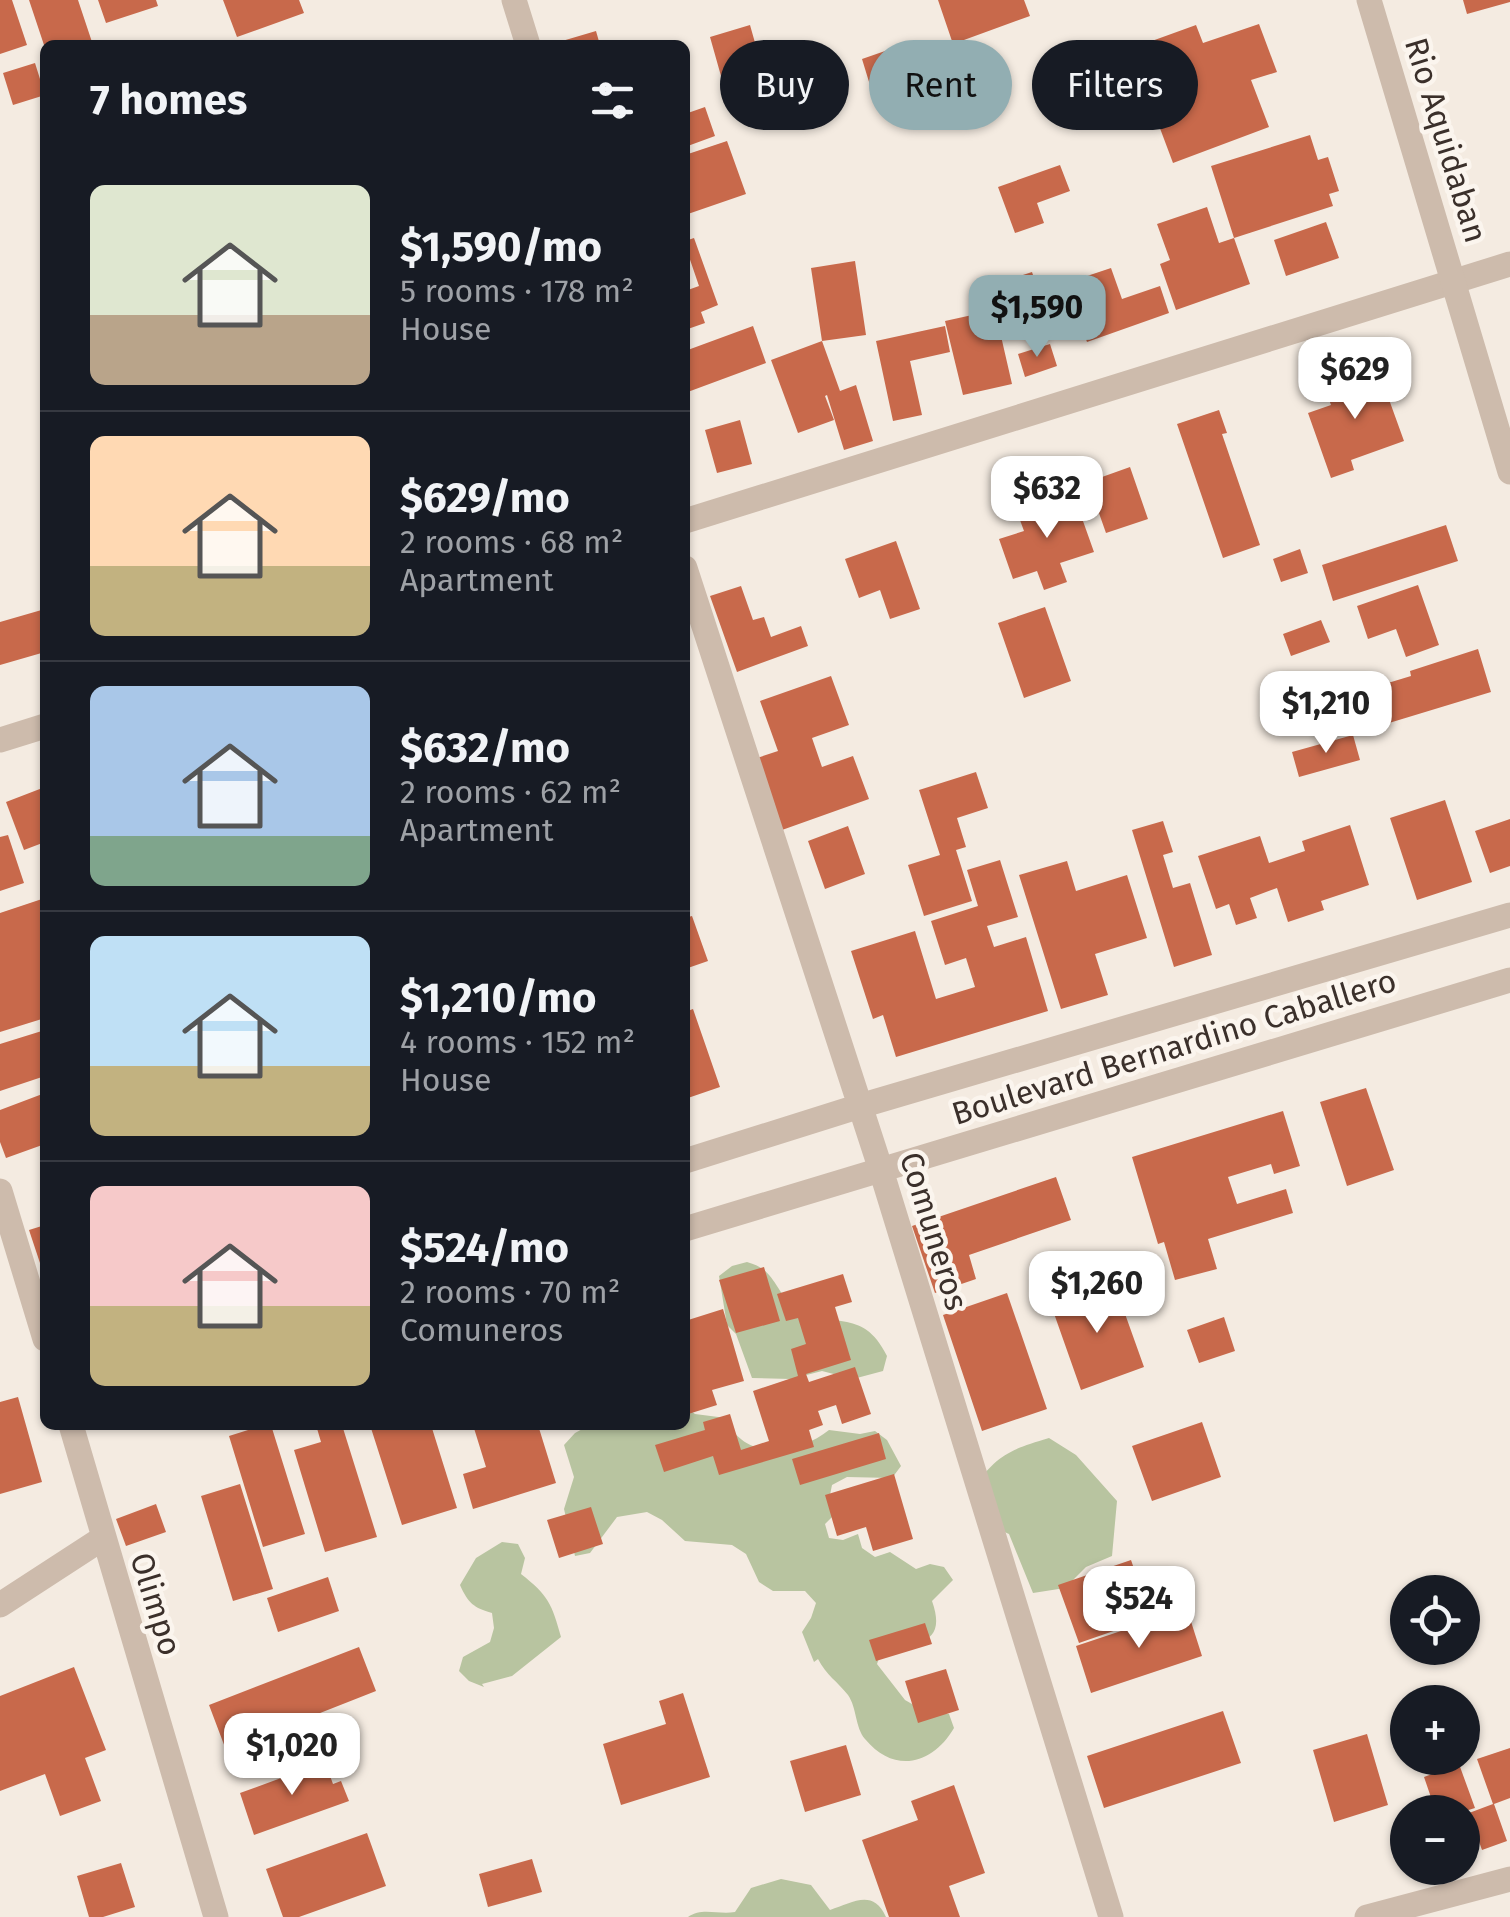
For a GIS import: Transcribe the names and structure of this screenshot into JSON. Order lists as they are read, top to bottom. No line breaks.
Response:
{"streets":{"street":["Rio Aquidaban","Boulevard Bernardino Caballero","Comuneros","Olimpo"]},"crossings":[["Boulevard Bernardino Caballero","Comuneros"]],"page":{"chip":["Buy","Rent","Filters"],"heading":"7 homes","list":[{"name":"$1,590/mo","note":"5 rooms · 178 m² · House"},{"name":"$629/mo","note":"2 rooms · 68 m² · Apartment"},{"name":"$632/mo","note":"2 rooms · 62 m² · Apartment"},{"name":"$1,210/mo","note":"4 rooms · 152 m² · House"},{"name":"$524/mo","note":"2 rooms · 70 m² · Comuneros"}],"price":["$1,590","$629","$632","$1,210","$1,260","$524","$1,020"],"map_buttons":["+","−"]}}
